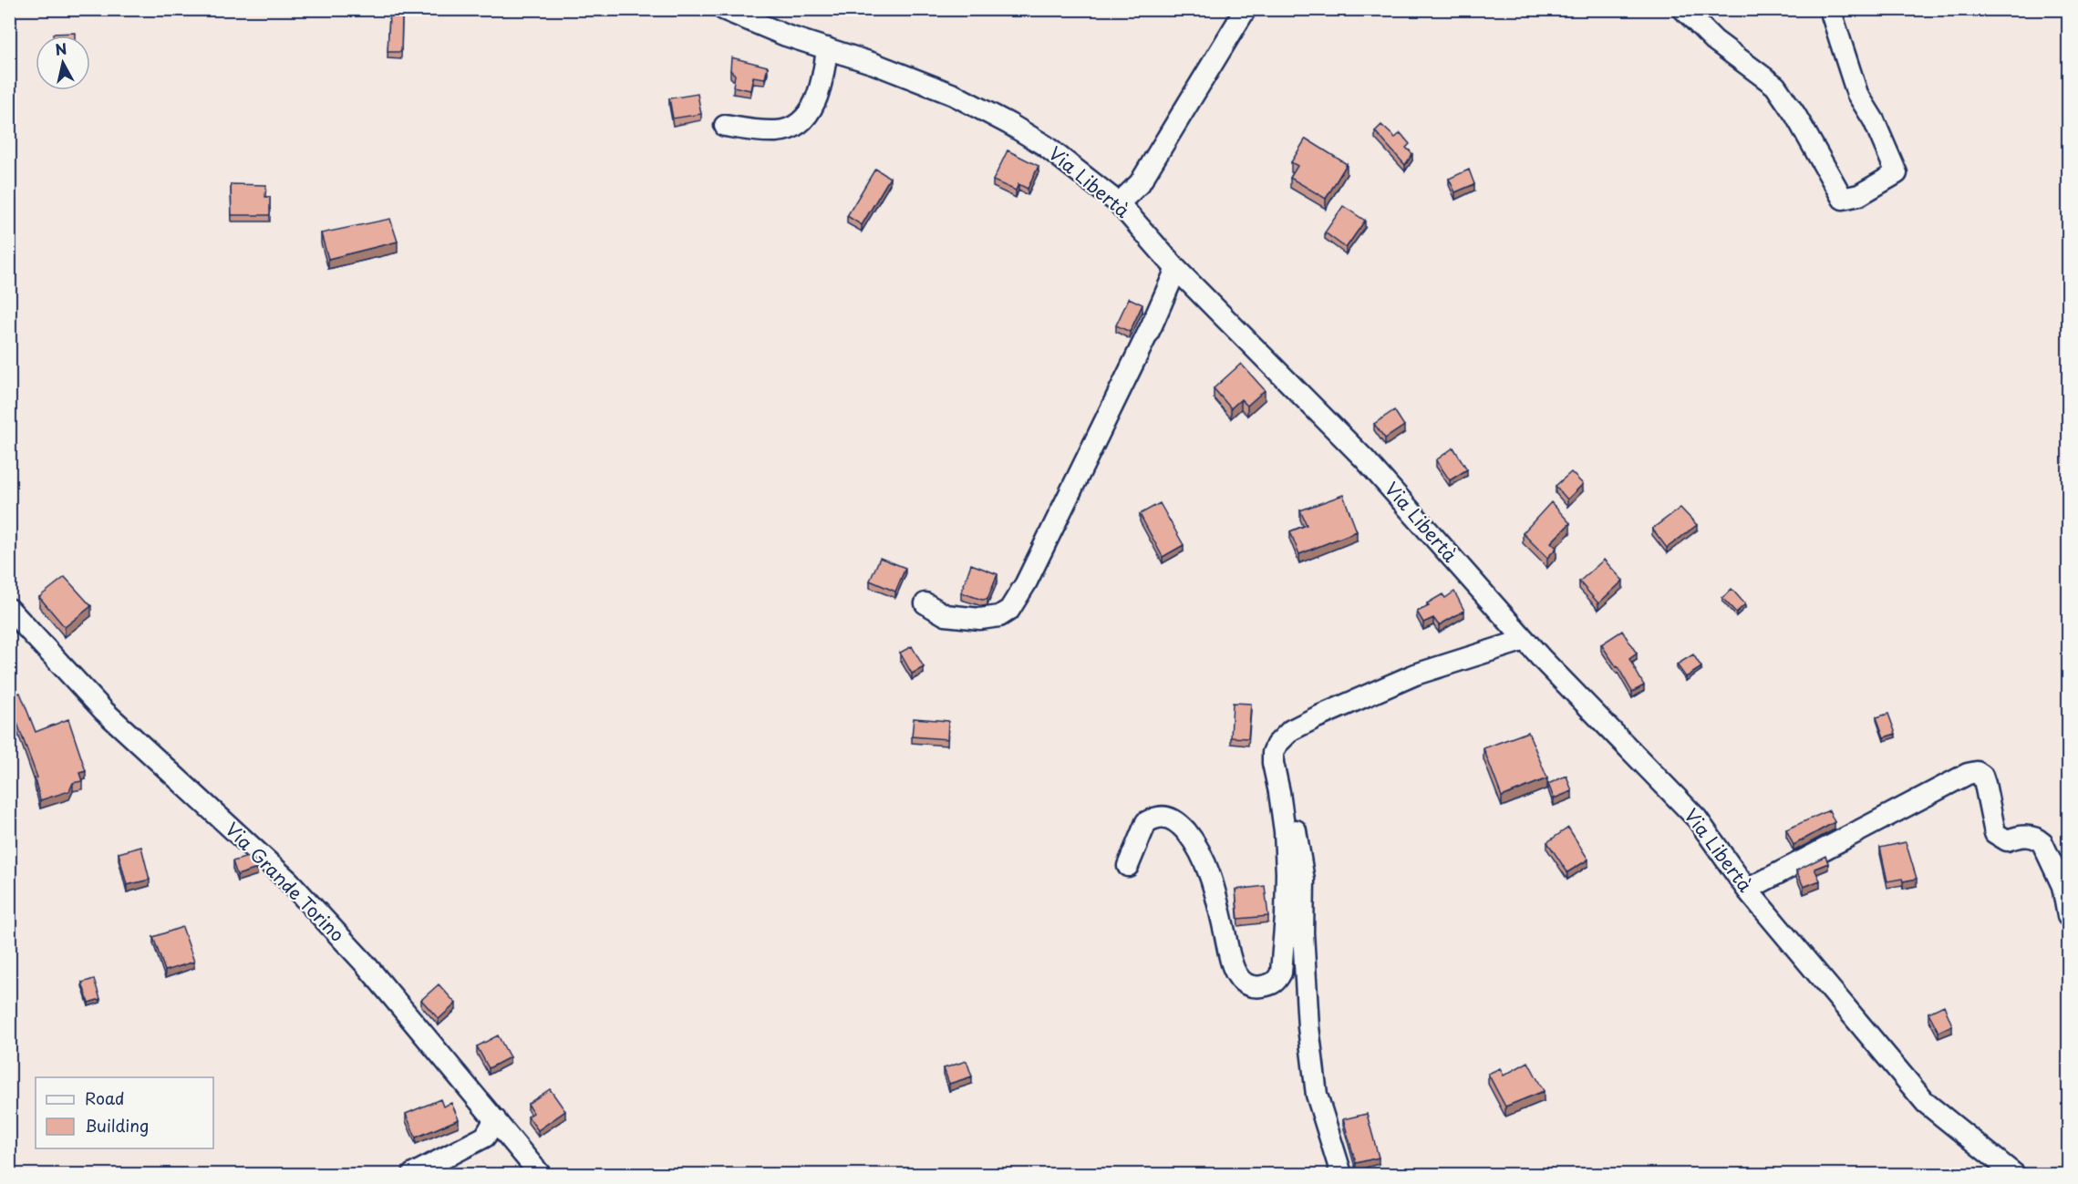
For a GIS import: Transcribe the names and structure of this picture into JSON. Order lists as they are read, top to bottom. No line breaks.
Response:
{"streets":{"street":["Via Libertà","Via Grande Torino"]},"legend":["Road","Building"],"north":"top"}
